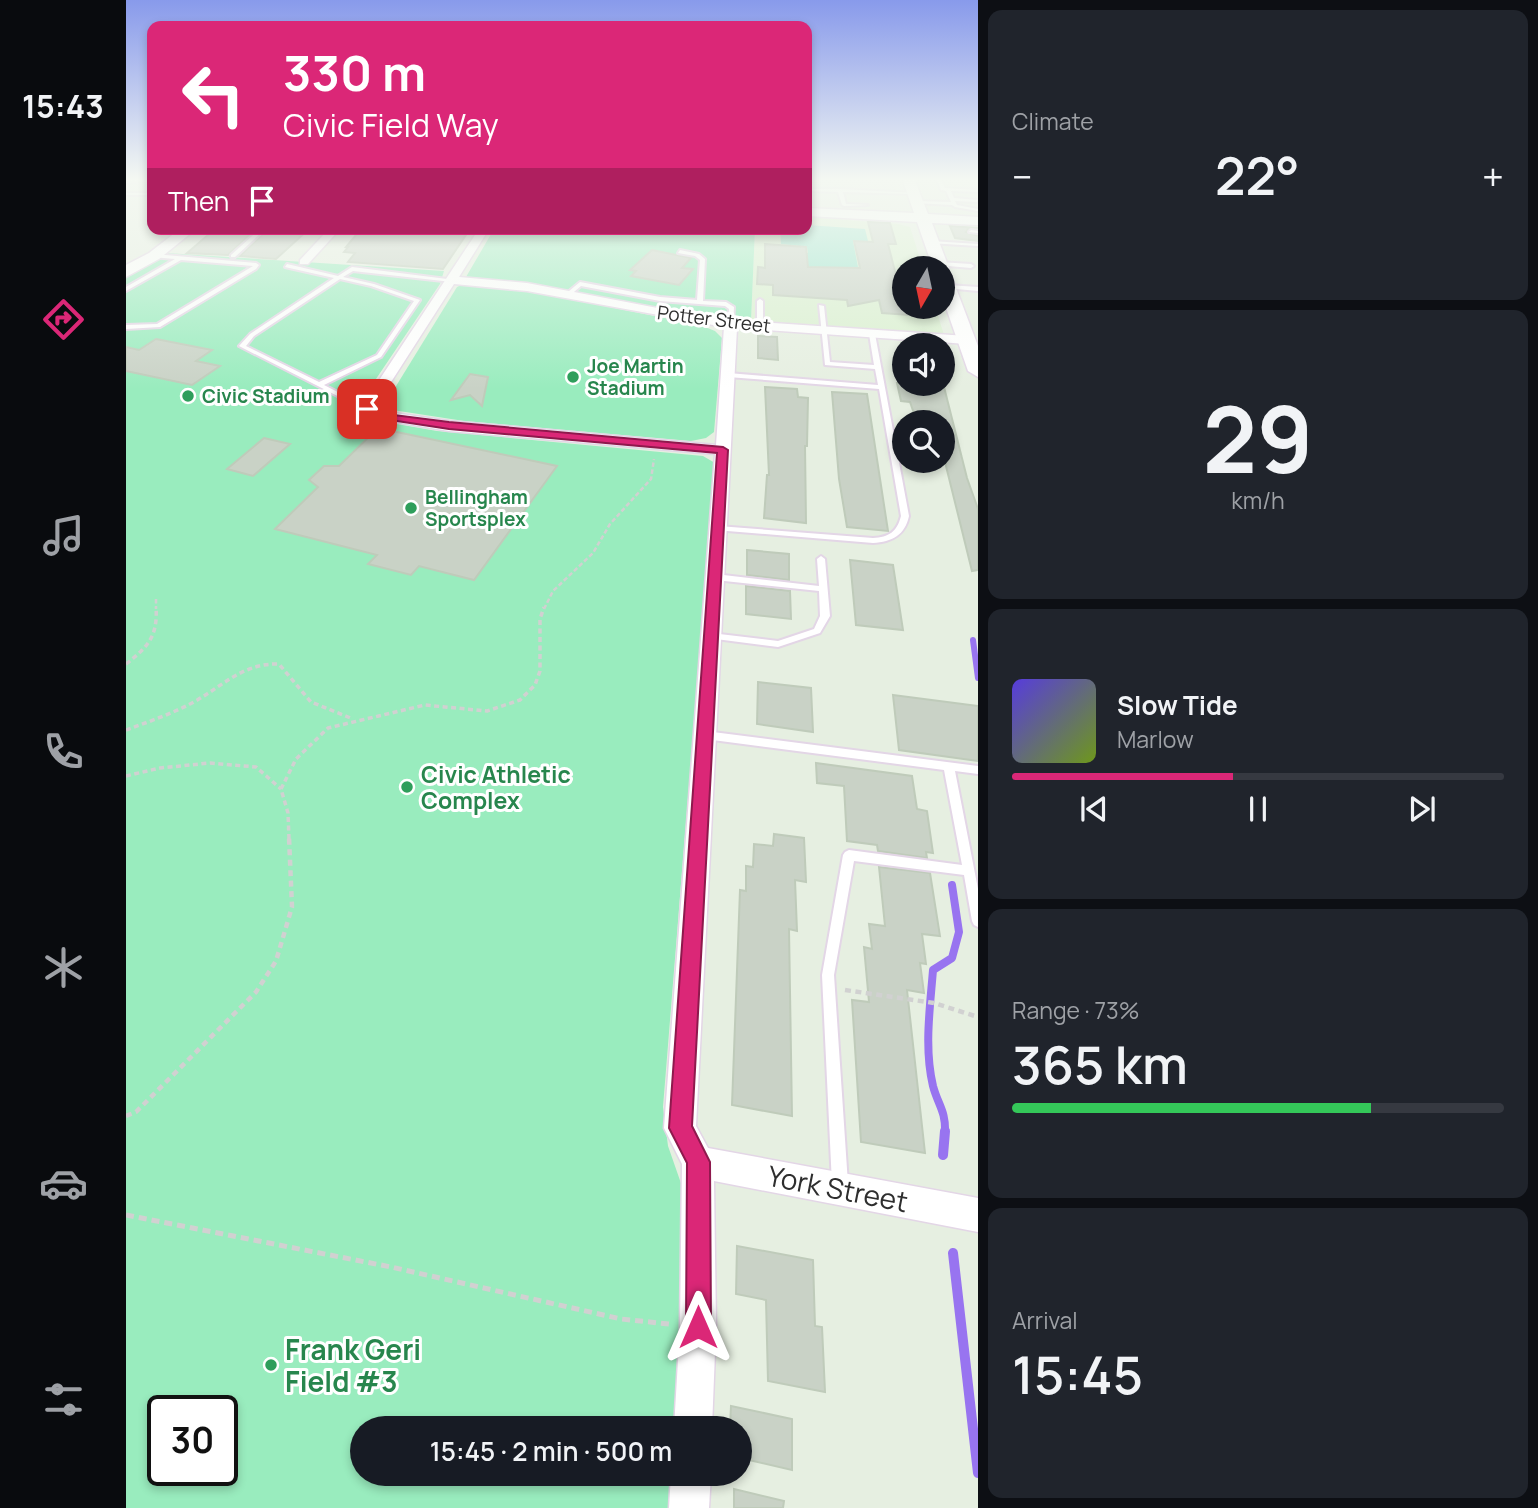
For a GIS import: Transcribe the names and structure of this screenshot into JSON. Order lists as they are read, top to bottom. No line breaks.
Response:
{"streets":{"street":["Potter Street","York Street"]},"places":["Joe Martin Stadium","Civic Stadium","Bellingham Sportsplex","Civic Athletic Complex","Frank Geri Field #3"],"north":"bottom","page":{"tabs":"15:43","tile":["Climate",["29","km/h"],["Range · 73%","365 km"],["Arrival","15:45"]],"turn":["330 m","Civic Field Way"],"heat":["−","22°","+"],"then":"Then","song":["Slow Tide","Marlow"],"limit":"30","trip":"15:45 · 2 min · 500 m"}}
